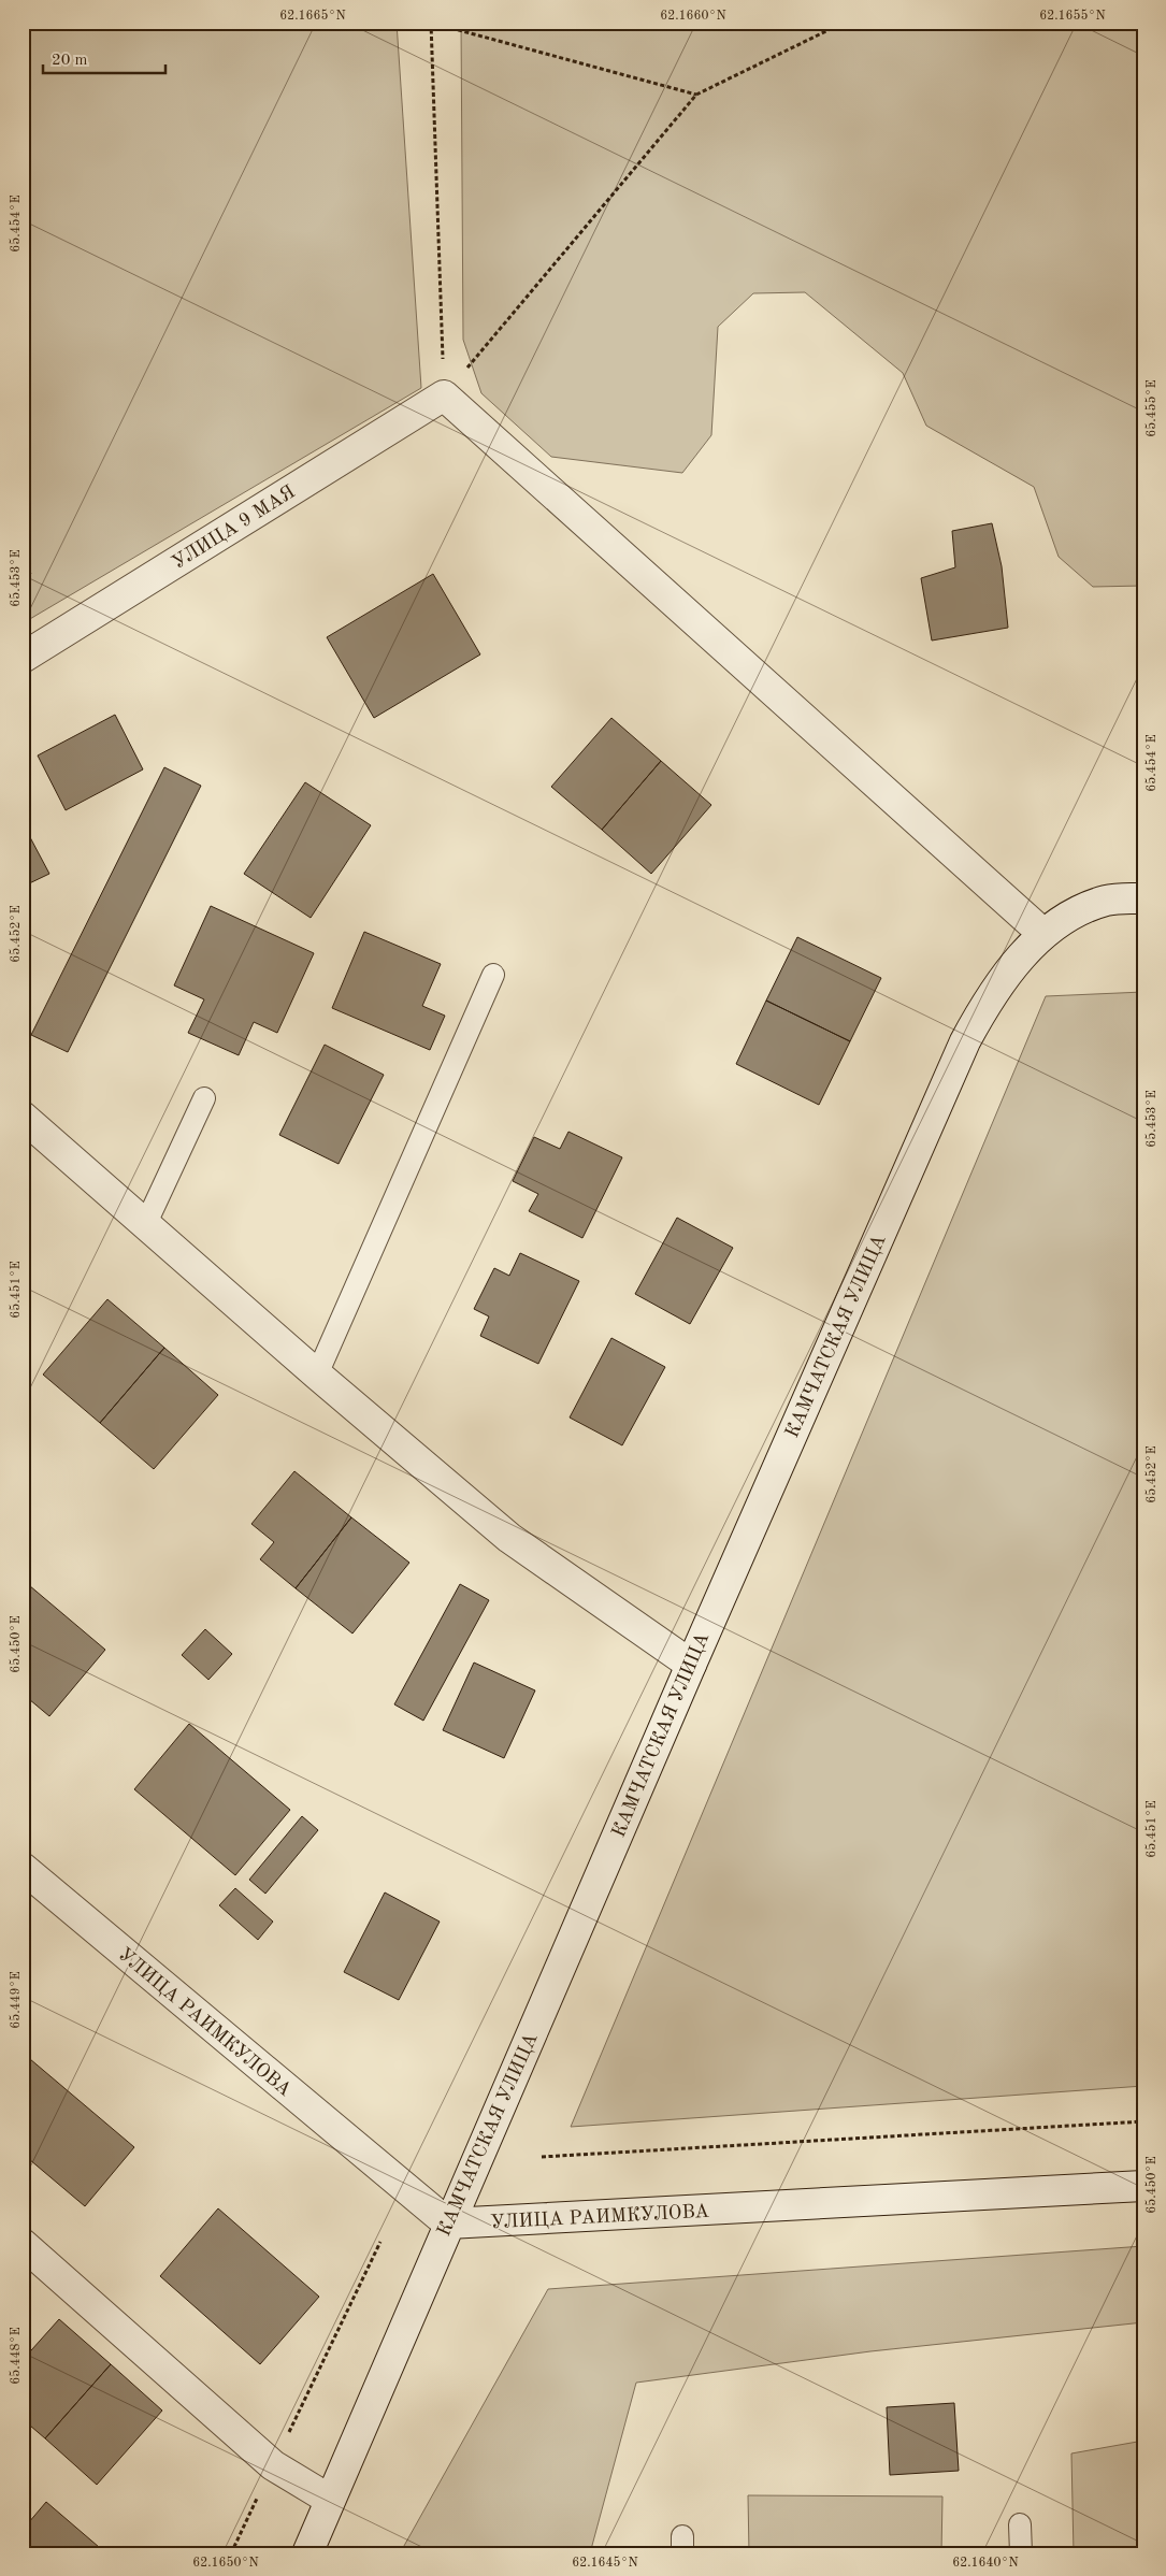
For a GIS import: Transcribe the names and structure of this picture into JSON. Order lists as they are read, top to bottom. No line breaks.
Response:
{"streets":{"street":["УЛИЦА 9 МАЯ","КАМЧАТСКАЯ УЛИЦА","УЛИЦА РАИМКУЛОВА"]},"crossings":[["КАМЧАТСКАЯ УЛИЦА","УЛИЦА РАИМКУЛОВА"]],"scale_bar":"20 m","coordinates":["62.1665°N","62.1660°N","62.1655°N","65.454°E","65.455°E","65.453°E","65.452°E","65.451°E","65.450°E","65.449°E","65.448°E","62.1650°N","62.1645°N","62.1640°N"]}
